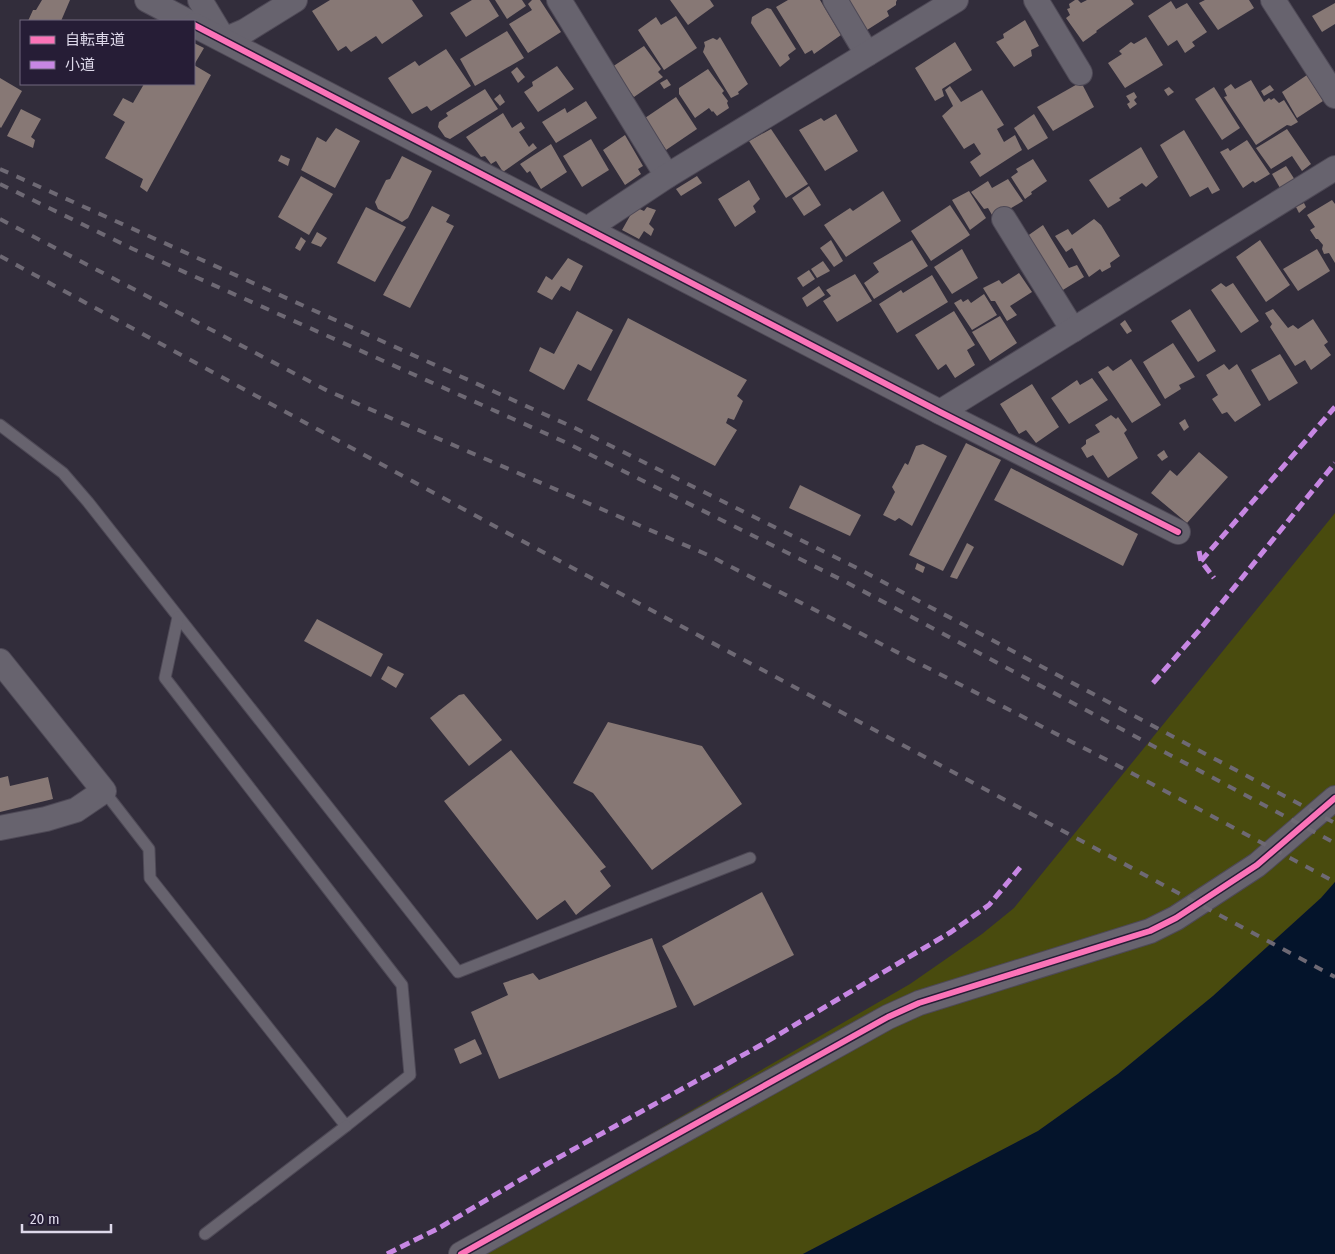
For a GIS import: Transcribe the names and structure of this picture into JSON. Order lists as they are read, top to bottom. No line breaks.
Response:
{"legend":["自転車道","小道"],"scale_bar":"20 m"}
